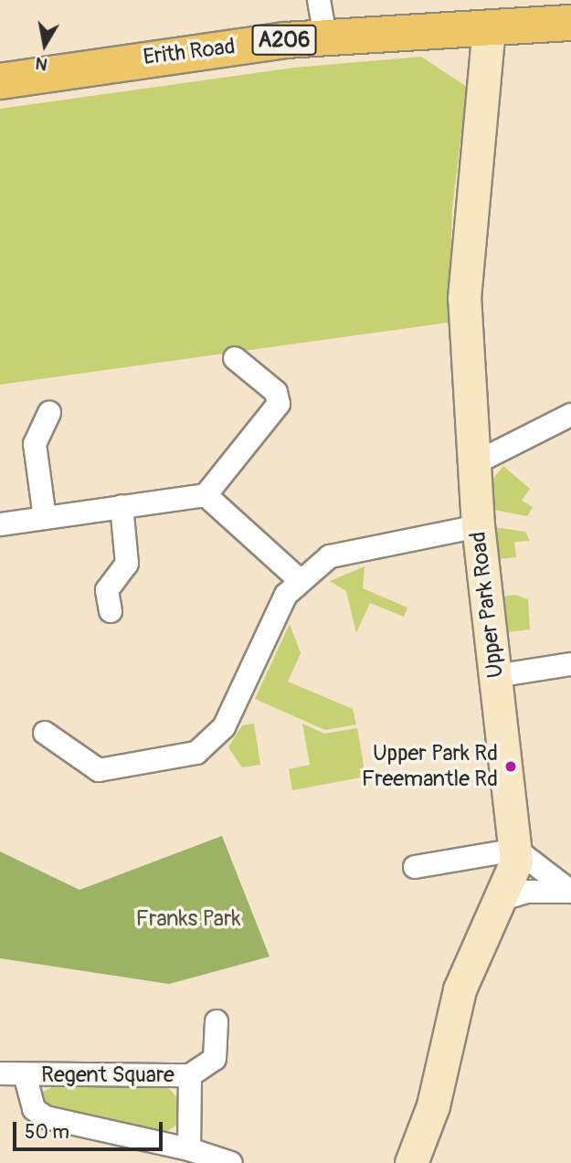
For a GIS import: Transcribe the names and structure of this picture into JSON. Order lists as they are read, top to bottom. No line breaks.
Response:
{"streets":{"main road":["A206","Erith Road"],"street":["Upper Park Road","Regent Square"]},"crossings":[["Erith Road","Upper Park Road"]],"parks":["Franks Park"],"places":["Upper Park Rd Freemantle Rd"],"scale_bar":"50 m","north":"bottom"}
